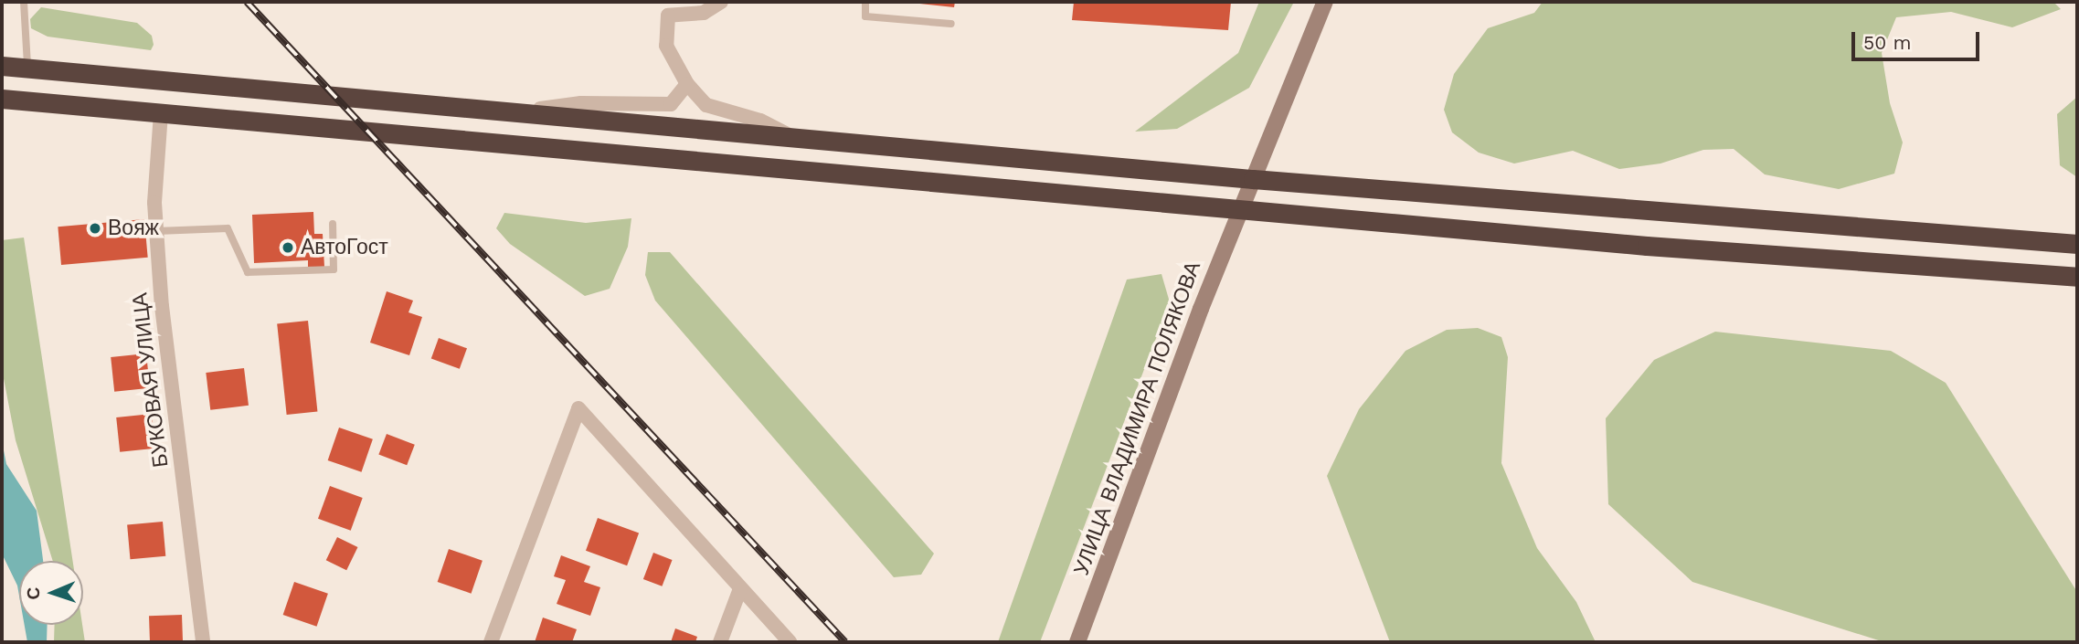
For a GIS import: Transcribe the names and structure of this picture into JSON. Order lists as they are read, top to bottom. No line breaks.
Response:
{"streets":{"street":["БУКОВАЯ УЛИЦА","УЛИЦА ВЛАДИМИРА ПОЛЯКОВА"]},"places":["Вояж","АвтоГост"],"scale_bar":"50 m","north":"left"}
